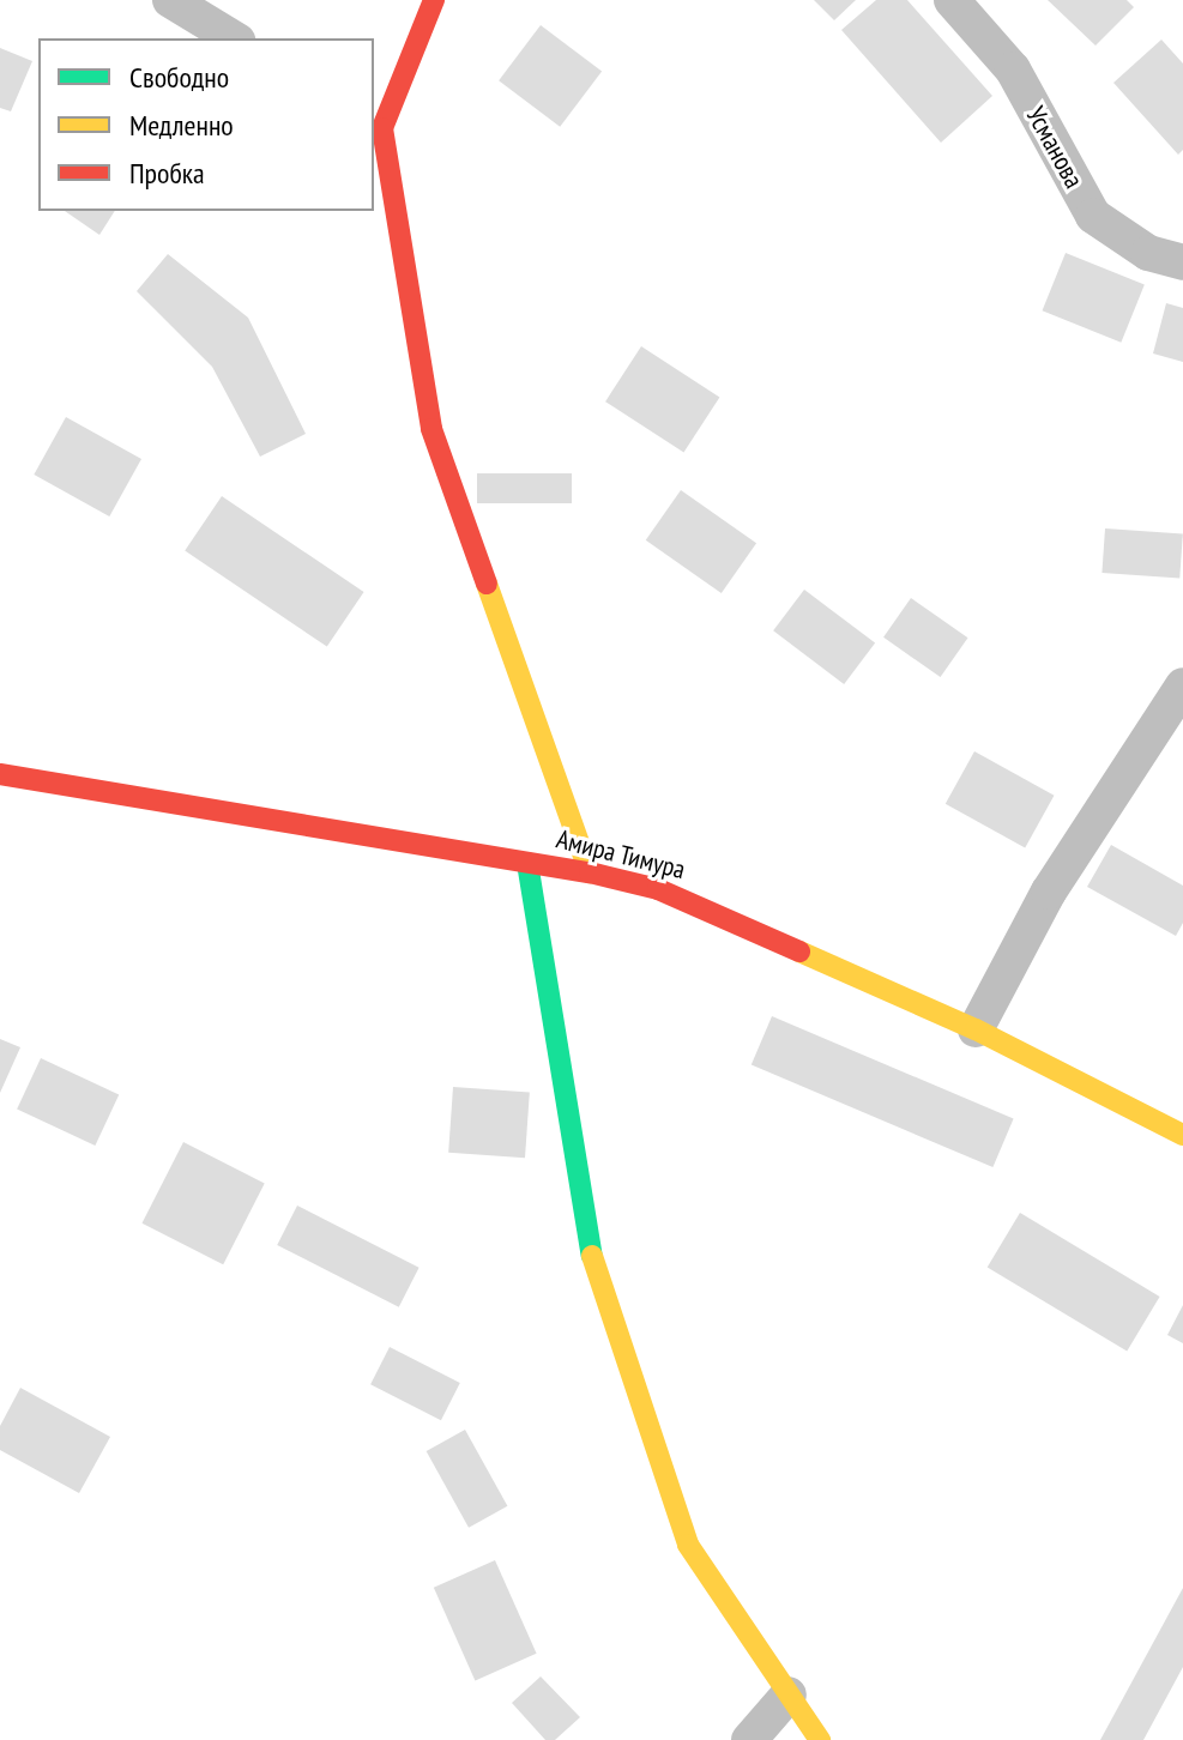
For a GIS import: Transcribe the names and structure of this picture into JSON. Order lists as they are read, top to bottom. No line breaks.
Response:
{"streets":{"street":["Усманова","Амира Тимура"]},"legend":["Свободно","Медленно","Пробка"]}
